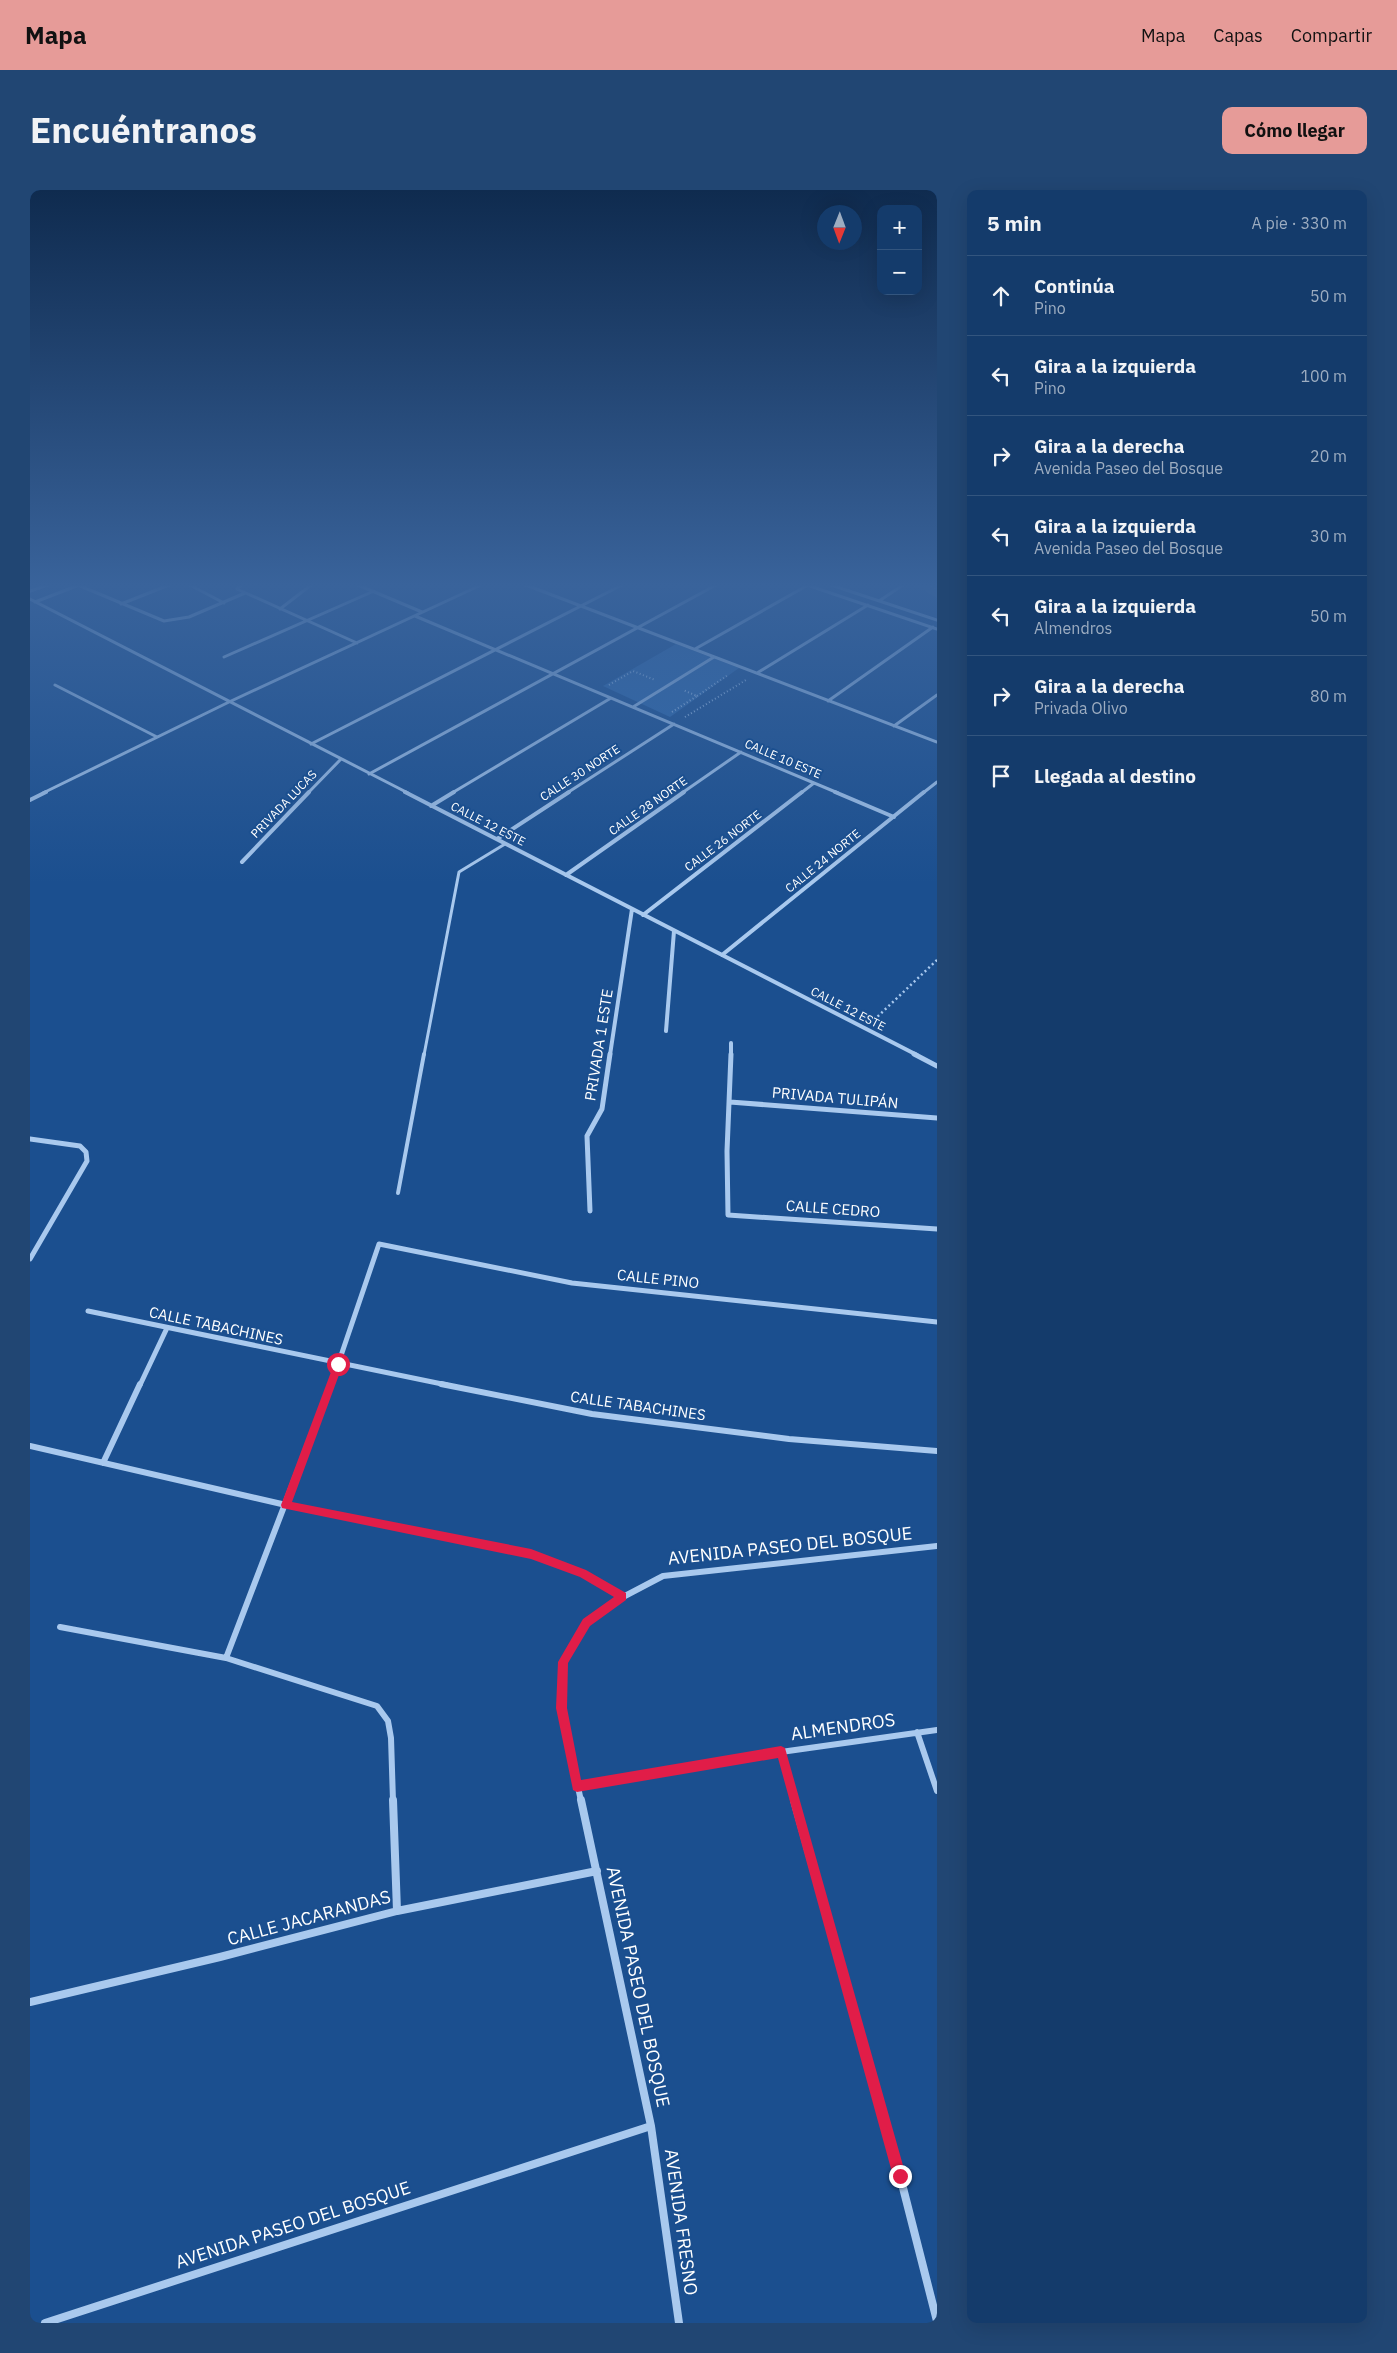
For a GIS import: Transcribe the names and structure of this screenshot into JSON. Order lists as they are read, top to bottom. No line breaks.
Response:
{"streets":{"street":["CALLE 10 ESTE","CALLE 30 NORTE","PRIVADA LUCAS","CALLE 28 NORTE","CALLE 12 ESTE","CALLE 26 NORTE","CALLE 24 NORTE","PRIVADA 1 ESTE","PRIVADA TULIPÁN","CALLE CEDRO","CALLE PINO","CALLE TABACHINES","AVENIDA PASEO DEL BOSQUE","ALMENDROS","CALLE JACARANDAS","AVENIDA FRESNO"]},"crossings":[["CALLE 10 ESTE","CALLE 30 NORTE"],["CALLE 10 ESTE","CALLE 28 NORTE"],["CALLE 10 ESTE","CALLE 26 NORTE"],["CALLE 10 ESTE","CALLE 24 NORTE"],["CALLE 30 NORTE","CALLE 12 ESTE"],["PRIVADA LUCAS","CALLE 12 ESTE"],["CALLE 28 NORTE","CALLE 12 ESTE"],["CALLE 12 ESTE","CALLE 26 NORTE"],["CALLE 12 ESTE","CALLE 24 NORTE"],["CALLE 12 ESTE","PRIVADA 1 ESTE"],["PRIVADA TULIPÁN","CALLE CEDRO"],["CALLE PINO","CALLE TABACHINES"],["AVENIDA PASEO DEL BOSQUE","ALMENDROS"],["AVENIDA PASEO DEL BOSQUE","CALLE JACARANDAS"],["AVENIDA PASEO DEL BOSQUE","AVENIDA FRESNO"]],"north":"bottom","page":{"header":"Mapa","nav":["Mapa","Capas","Compartir"],"title":"Encuéntranos","buttons":"Cómo llegar","heading":["5 min","A pie · 330 m"],"map_buttons":["+","−"],"list":[["Continúa","Pino","50 m"],["Gira a la izquierda","Pino","100 m"],["Gira a la derecha","Avenida Paseo del Bosque","20 m"],["Gira a la izquierda","Avenida Paseo del Bosque","30 m"],["Gira a la izquierda","Almendros","50 m"],["Gira a la derecha","Privada Olivo","80 m"],"Llegada al destino"]}}
